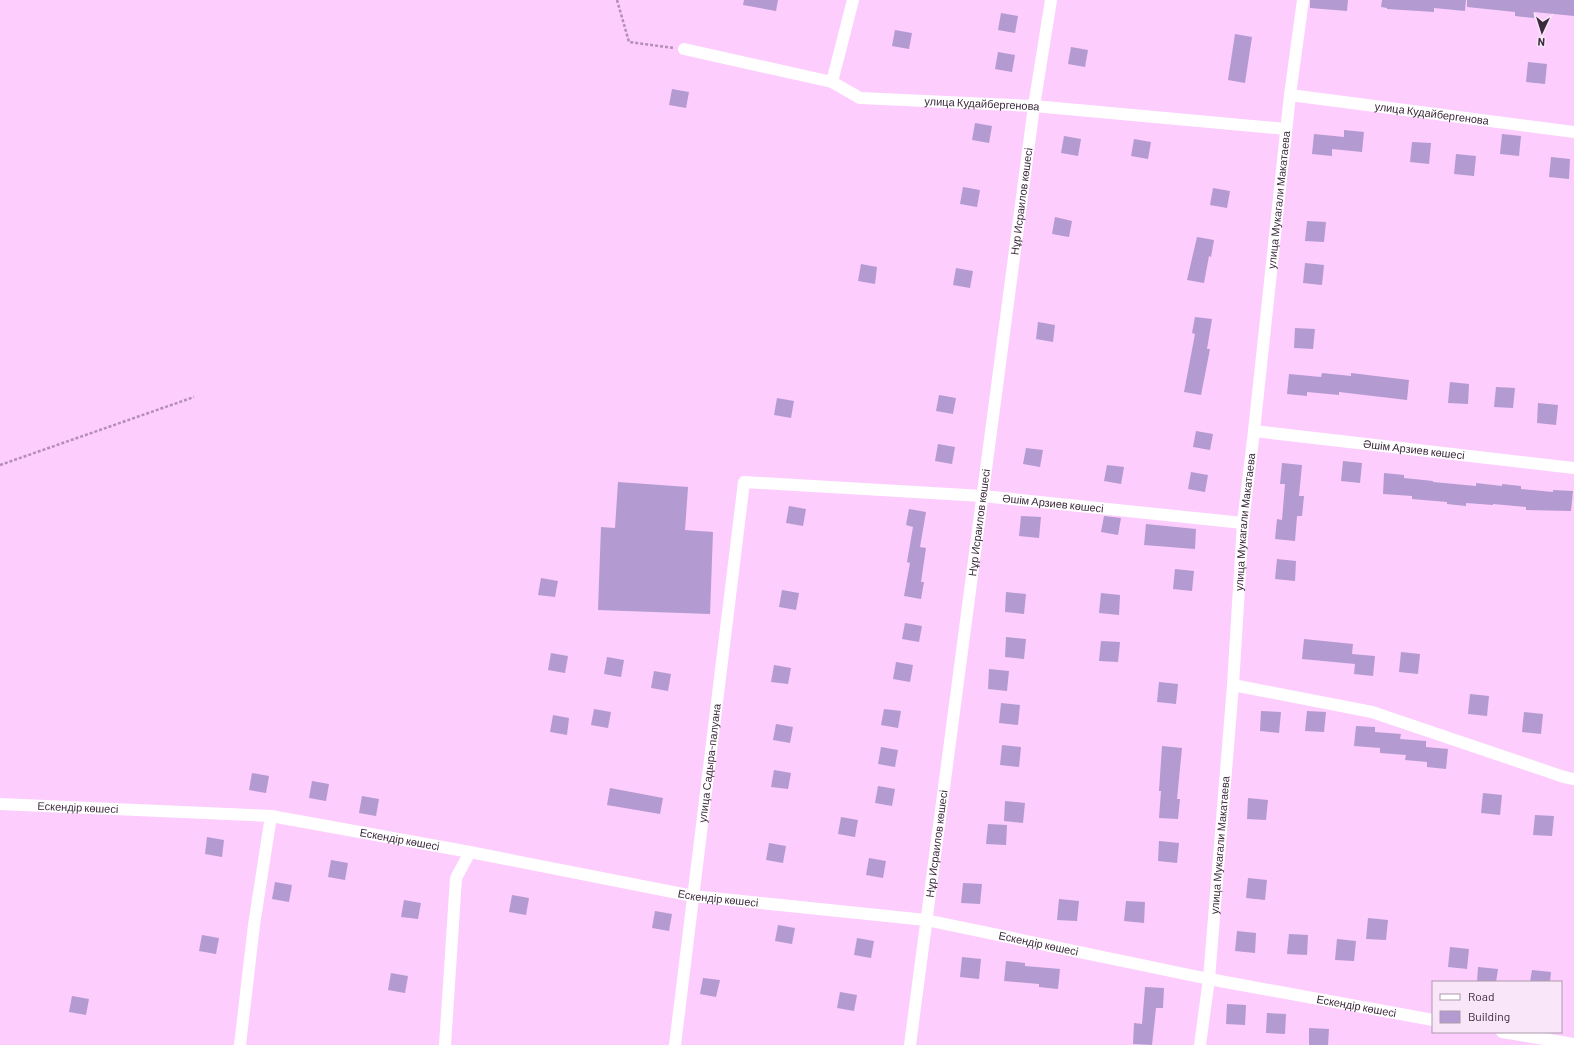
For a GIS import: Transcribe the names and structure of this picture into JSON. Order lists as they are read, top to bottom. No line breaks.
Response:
{"streets":{"street":["улица Кудайбергенова","улица Мукагали Макатаева","Нұр Исраилов көшесі","Әшім Арзиев көшесі","улица Садыра-палуана","Ескендір көшесі"]},"crossings":[["улица Кудайбергенова","улица Мукагали Макатаева"],["улица Кудайбергенова","Нұр Исраилов көшесі"],["улица Мукагали Макатаева","Әшім Арзиев көшесі"],["улица Мукагали Макатаева","Ескендір көшесі"],["Нұр Исраилов көшесі","Әшім Арзиев көшесі"],["Нұр Исраилов көшесі","Ескендір көшесі"],["Әшім Арзиев көшесі","улица Садыра-палуана"],["улица Садыра-палуана","Ескендір көшесі"]],"legend":["Road","Building"],"north":"bottom"}
